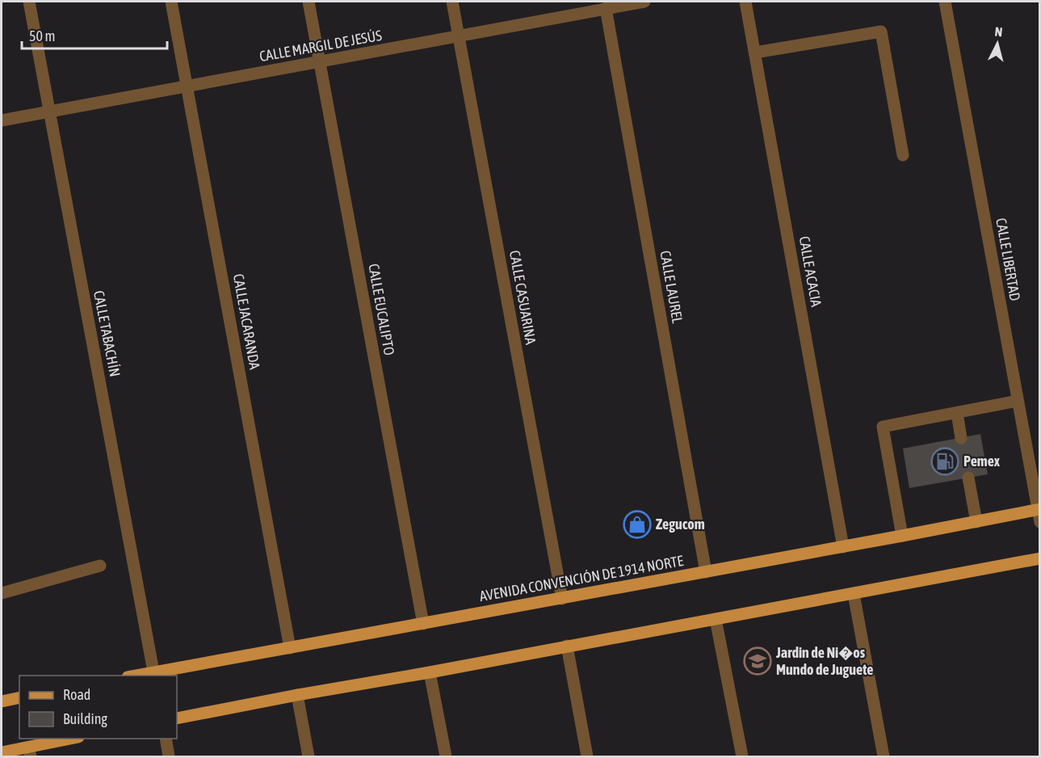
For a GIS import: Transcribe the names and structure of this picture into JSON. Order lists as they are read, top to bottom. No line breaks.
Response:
{"streets":{"main road":["AVENIDA CONVENCIÓN DE 1914 NORTE"],"street":["CALLE MARGIL DE JESÚS","CALLE LIBERTAD","CALLE ACACIA","CALLE LAUREL","CALLE CASUARINA","CALLE EUCALIPTO","CALLE JACARANDA","CALLE TABACHÍN"]},"crossings":[["CALLE MARGIL DE JESÚS","CALLE LAUREL"],["CALLE MARGIL DE JESÚS","CALLE CASUARINA"],["CALLE MARGIL DE JESÚS","CALLE EUCALIPTO"],["CALLE MARGIL DE JESÚS","CALLE JACARANDA"],["CALLE MARGIL DE JESÚS","CALLE TABACHÍN"],["CALLE LIBERTAD","AVENIDA CONVENCIÓN DE 1914 NORTE"],["CALLE ACACIA","AVENIDA CONVENCIÓN DE 1914 NORTE"],["CALLE LAUREL","AVENIDA CONVENCIÓN DE 1914 NORTE"],["CALLE CASUARINA","AVENIDA CONVENCIÓN DE 1914 NORTE"],["CALLE EUCALIPTO","AVENIDA CONVENCIÓN DE 1914 NORTE"],["CALLE JACARANDA","AVENIDA CONVENCIÓN DE 1914 NORTE"],["CALLE TABACHÍN","AVENIDA CONVENCIÓN DE 1914 NORTE"]],"places":{"fuel station":["Pemex"],"shop":["Zegucom"],"school or university":["Jardin de Ni�os Mundo de Juguete"]},"legend":["Road","Building"],"scale_bar":"50 m","north":"top"}
